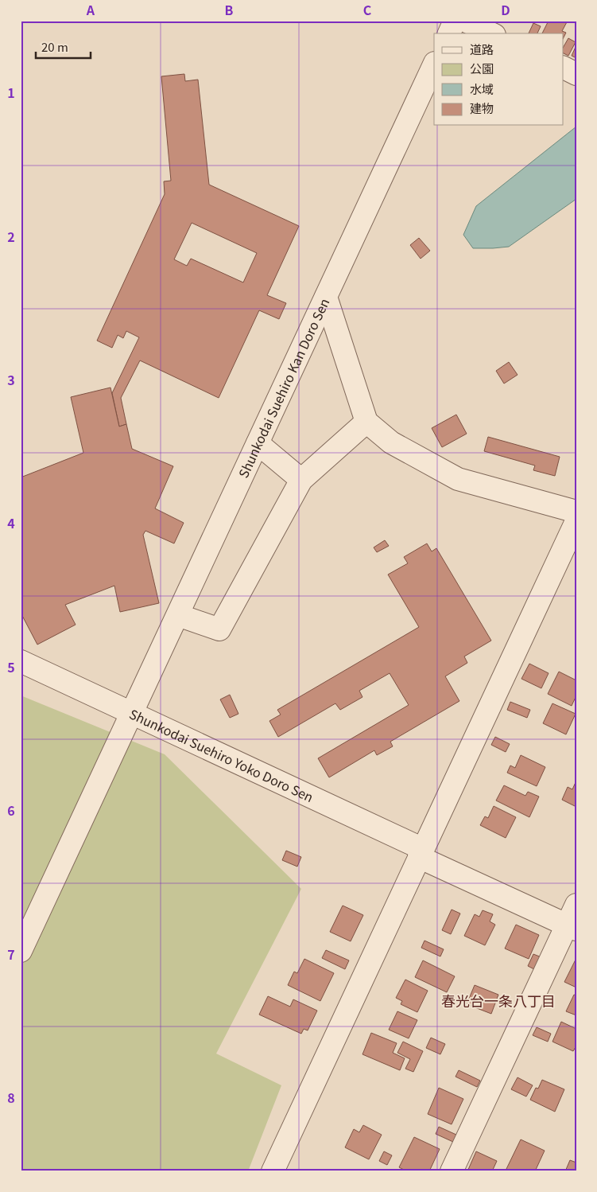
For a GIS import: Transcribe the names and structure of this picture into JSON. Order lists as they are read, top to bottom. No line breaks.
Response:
{"streets":{"street":["Shunkodai Suehiro Kan Doro Sen","Shunkodai Suehiro Yoko Doro Sen"]},"crossings":[["Shunkodai Suehiro Kan Doro Sen","Shunkodai Suehiro Yoko Doro Sen"]],"districts":["春光台一条八丁目"],"legend":["道路","公園","水域","建物"],"scale_bar":"20 m","grid":{"columns":["A","B","C","D"],"rows":["1","2","3","4","5","6","7","8"]}}
